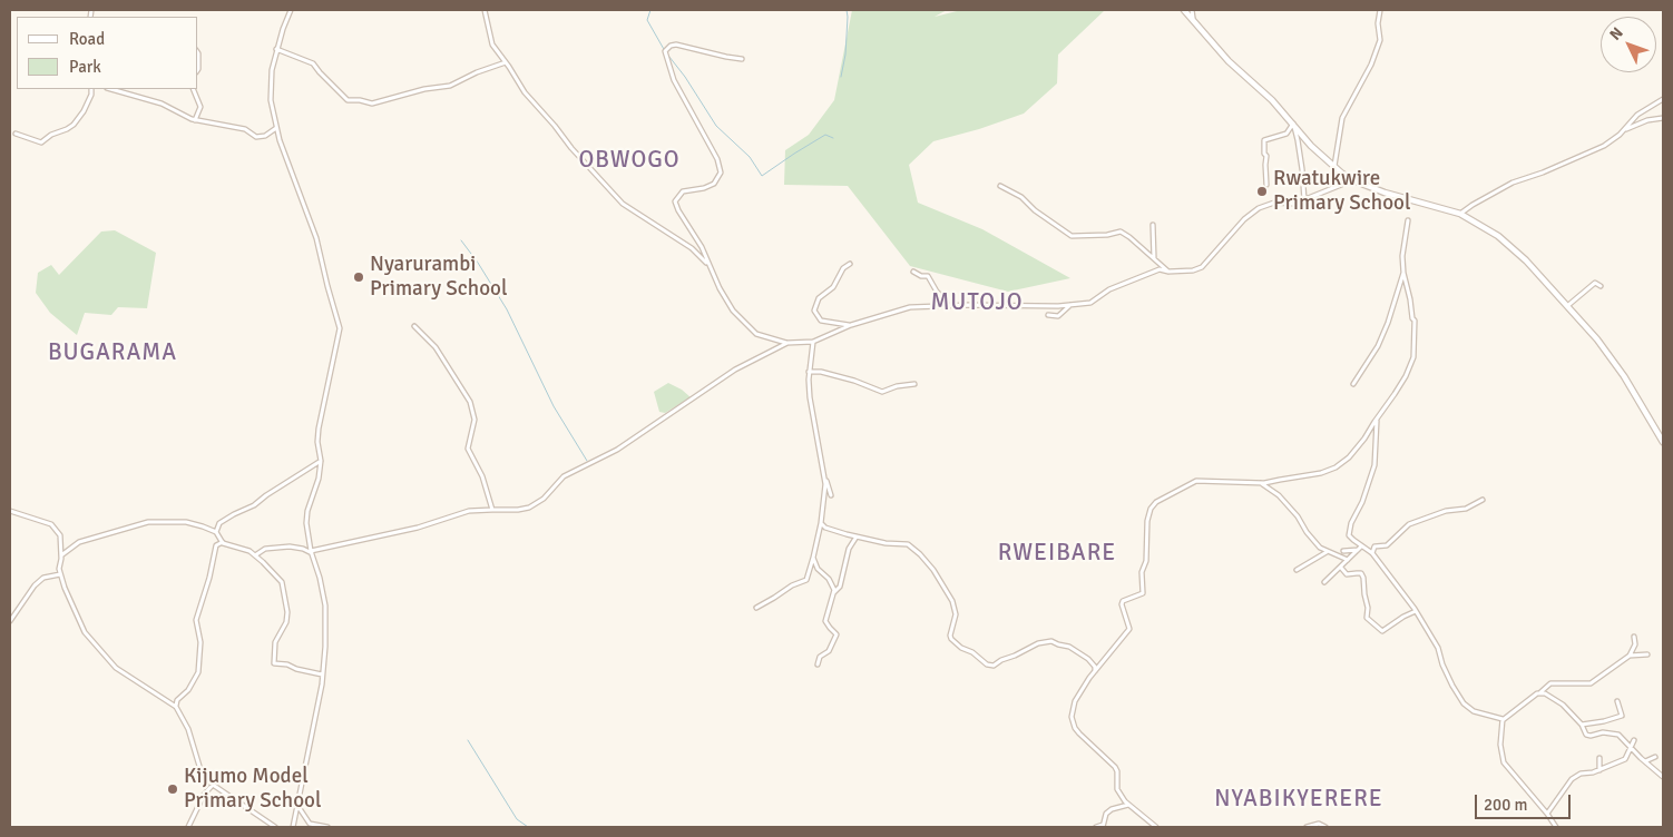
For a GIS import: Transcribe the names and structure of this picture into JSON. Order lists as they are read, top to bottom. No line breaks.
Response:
{"districts":["OBWOGO","MUTOJO","BUGARAMA","RWEIBARE","NYABIKYERERE"],"places":["Rwatukwire Primary School","Nyarurambi Primary School","Kijumo Model Primary School"],"legend":["Road","Park"],"scale_bar":"200 m","north":"top left"}
